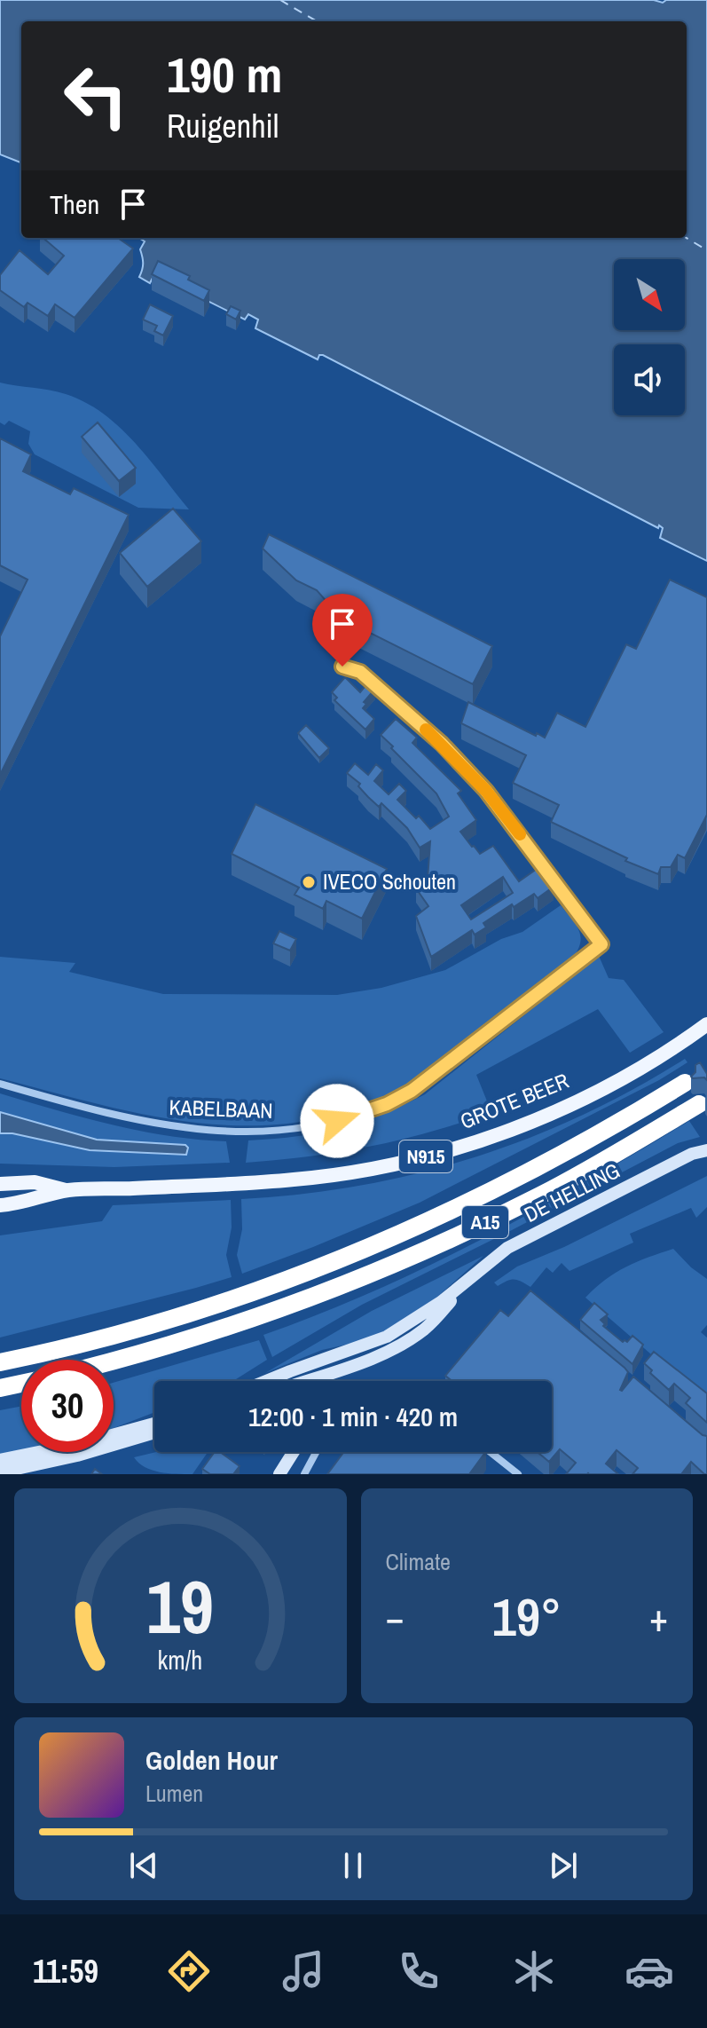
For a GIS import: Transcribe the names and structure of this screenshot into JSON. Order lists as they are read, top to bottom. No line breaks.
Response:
{"streets":{"highway":["A15"],"main road":["GROTE BEER","N915"],"street":["KABELBAAN","DE HELLING"]},"places":["IVECO Schouten"],"north":"bottom right","page":{"turn":["190 m","Ruigenhil"],"then":"Then","limit":"30","trip":"12:00 · 1 min · 420 m","tile":"Climate","heat":["−","19°","+"],"song":["Golden Hour","Lumen"],"tabs":"11:59","gauge":["19","km/h"]}}
